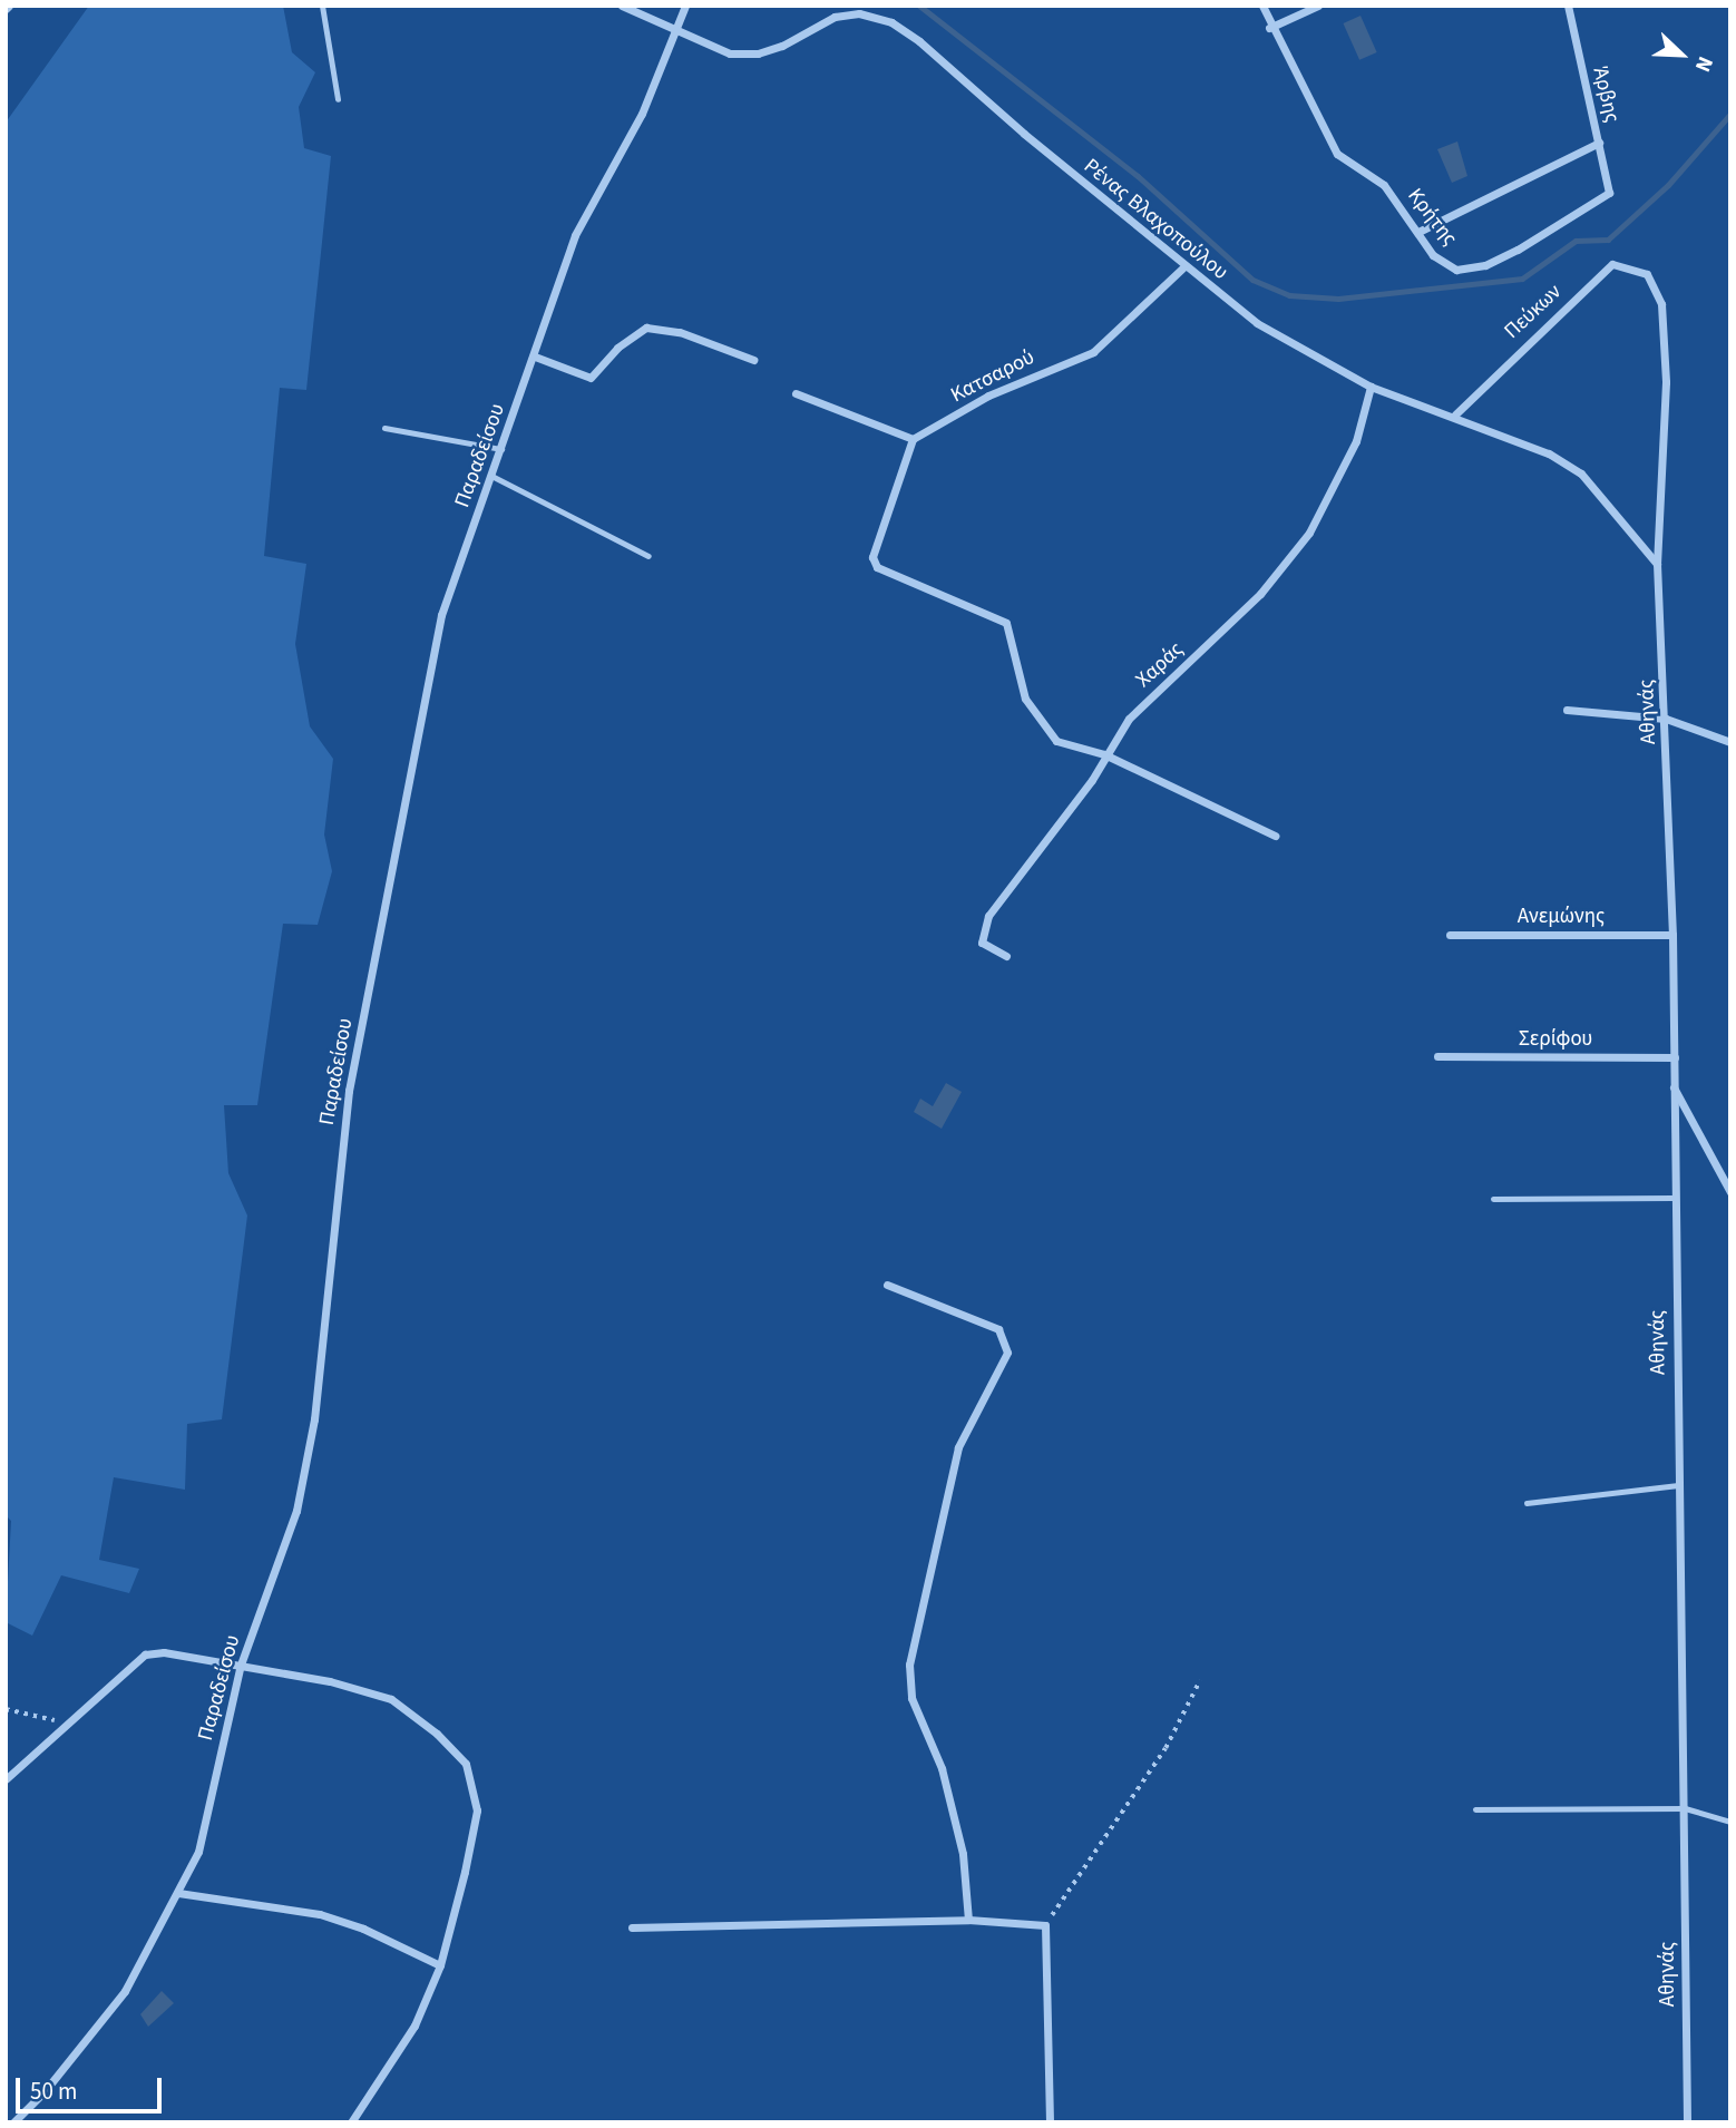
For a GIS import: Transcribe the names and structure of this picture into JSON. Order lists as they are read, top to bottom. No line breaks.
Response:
{"streets":{"street":["Άρβης","Κρήτης","Ρένας Βλαχοπούλου","Πεύκων","Κατσαρού","Παραδείσου","Χαράς","Αθηνάς","Ανεμώνης","Σερίφου"]},"crossings":[["Άρβης","Κρήτης"],["Ρένας Βλαχοπούλου","Πεύκων"],["Ρένας Βλαχοπούλου","Κατσαρού"],["Ρένας Βλαχοπούλου","Παραδείσου"],["Ρένας Βλαχοπούλου","Χαράς"],["Ρένας Βλαχοπούλου","Αθηνάς"],["Πεύκων","Αθηνάς"],["Αθηνάς","Ανεμώνης"],["Αθηνάς","Σερίφου"]],"scale_bar":"50 m","north":"bottom right"}
